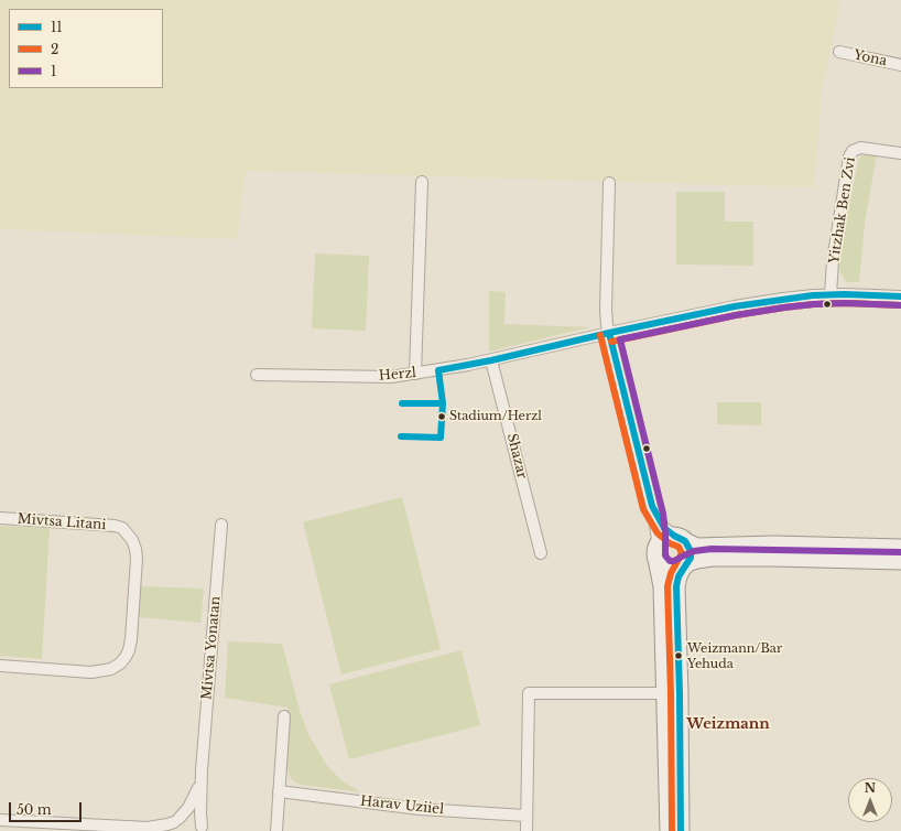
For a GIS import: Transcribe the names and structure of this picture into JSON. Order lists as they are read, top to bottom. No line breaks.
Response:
{"streets":{"street":["Yona","Yitzhak Ben Zvi","Herzl","Shazar","Mivtsa Litani","Mivtsa Yonatan","Harav Uziiel"]},"crossings":[["Yitzhak Ben Zvi","Herzl"],["Herzl","Shazar"]],"districts":["Weizmann"],"places":["Stadium/Herzl","Weizmann/Bar Yehuda"],"lines":["transit line 11","transit line 2","transit line 1"],"legend":["11","2","1"],"scale_bar":"50 m","north":"top"}
